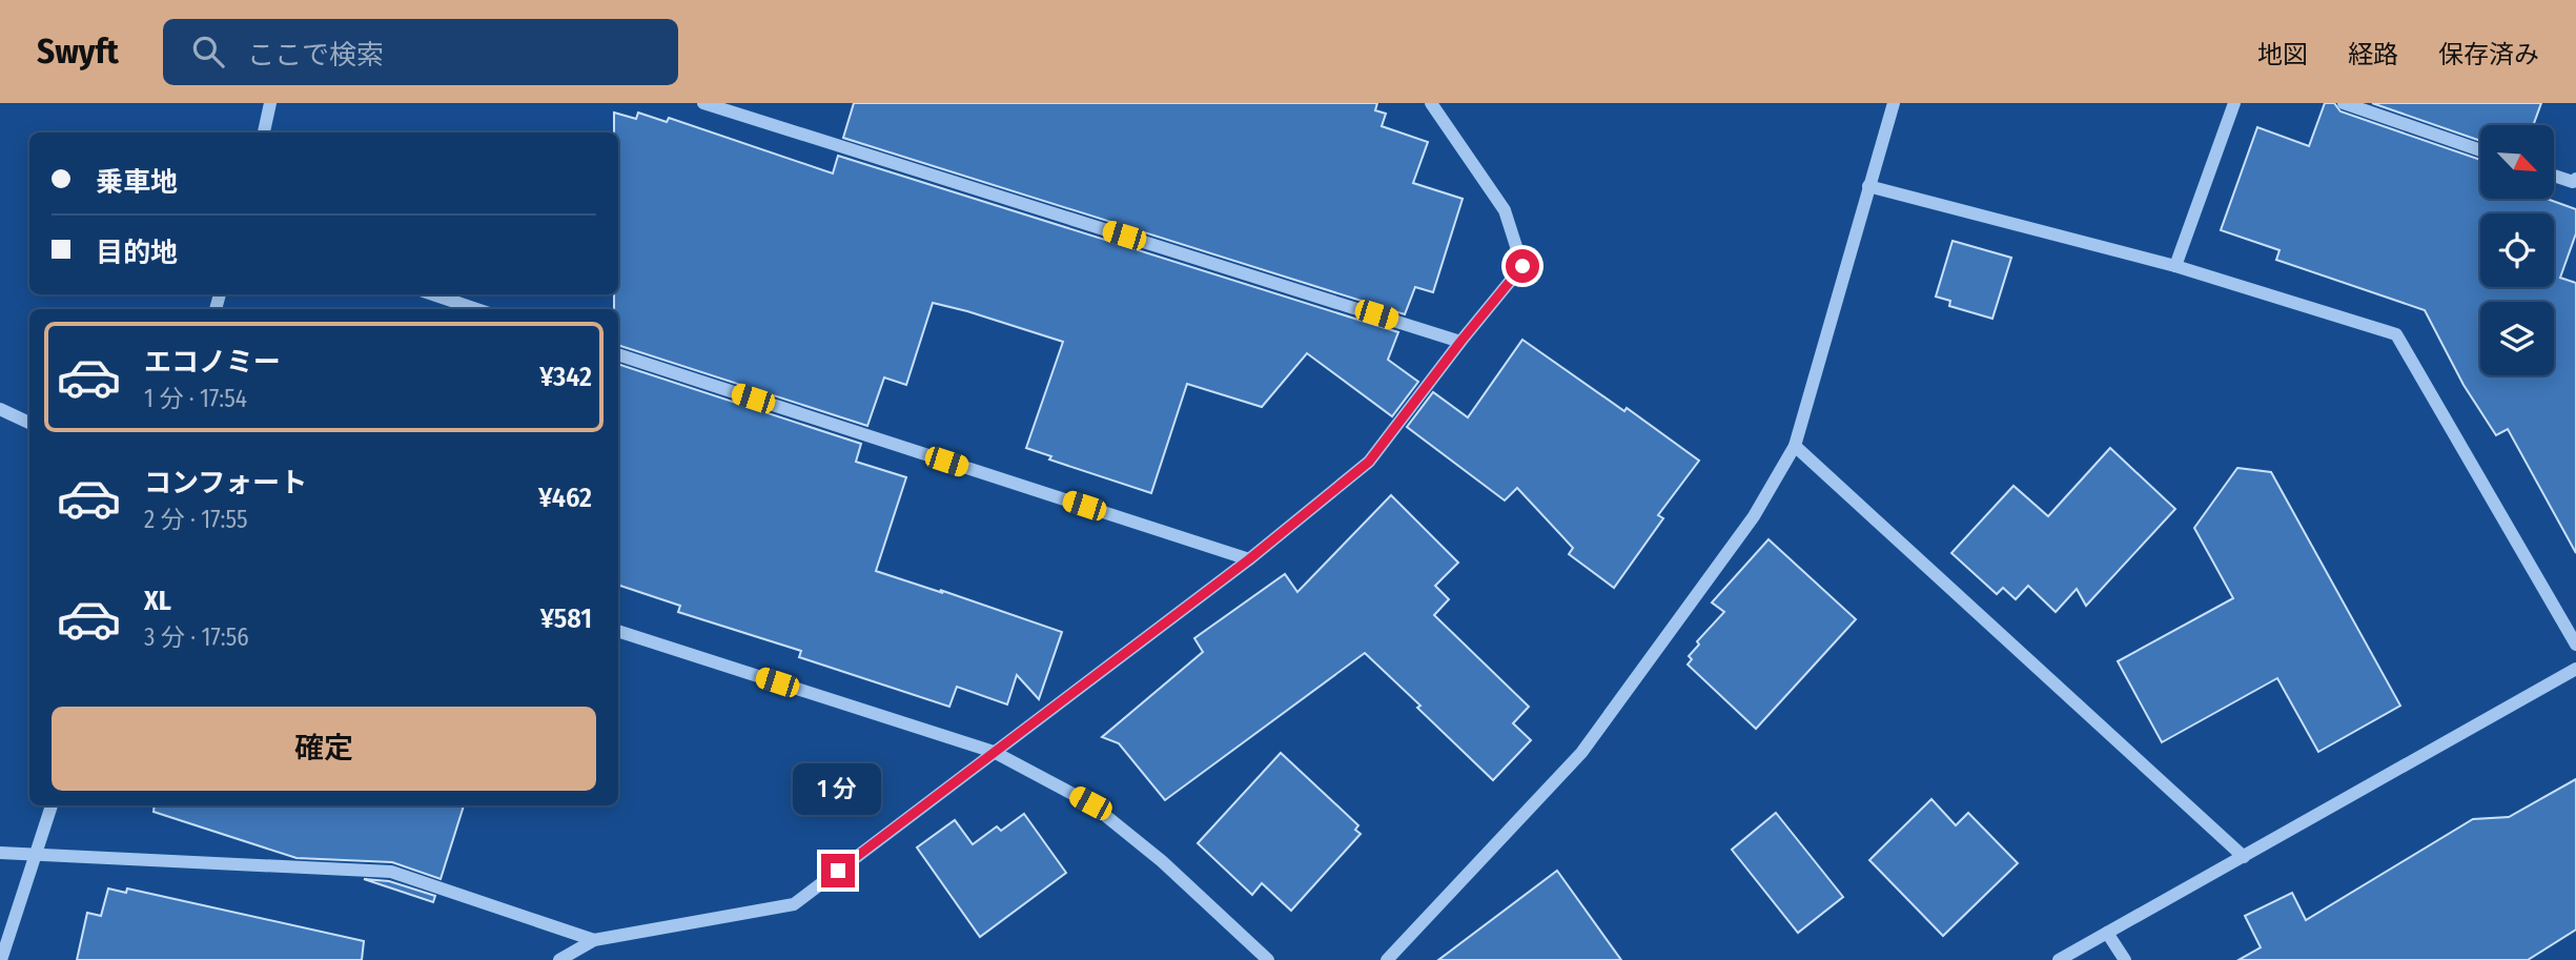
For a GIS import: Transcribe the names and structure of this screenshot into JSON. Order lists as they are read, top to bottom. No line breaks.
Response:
{"north":"bottom right","page":{"header":"Swyft","search":"ここで検索","nav":["地図","経路","保存済み"],"banner":["乗車地","目的地"],"list":[{"name":"エコノミー","note":"1 分 · 17:54","value":"¥342"},{"name":"コンフォート","note":"2 分 · 17:55","value":"¥462"},{"name":"XL","note":"3 分 · 17:56","value":"¥581"}],"buttons":"確定","bubble":"1 分"}}
